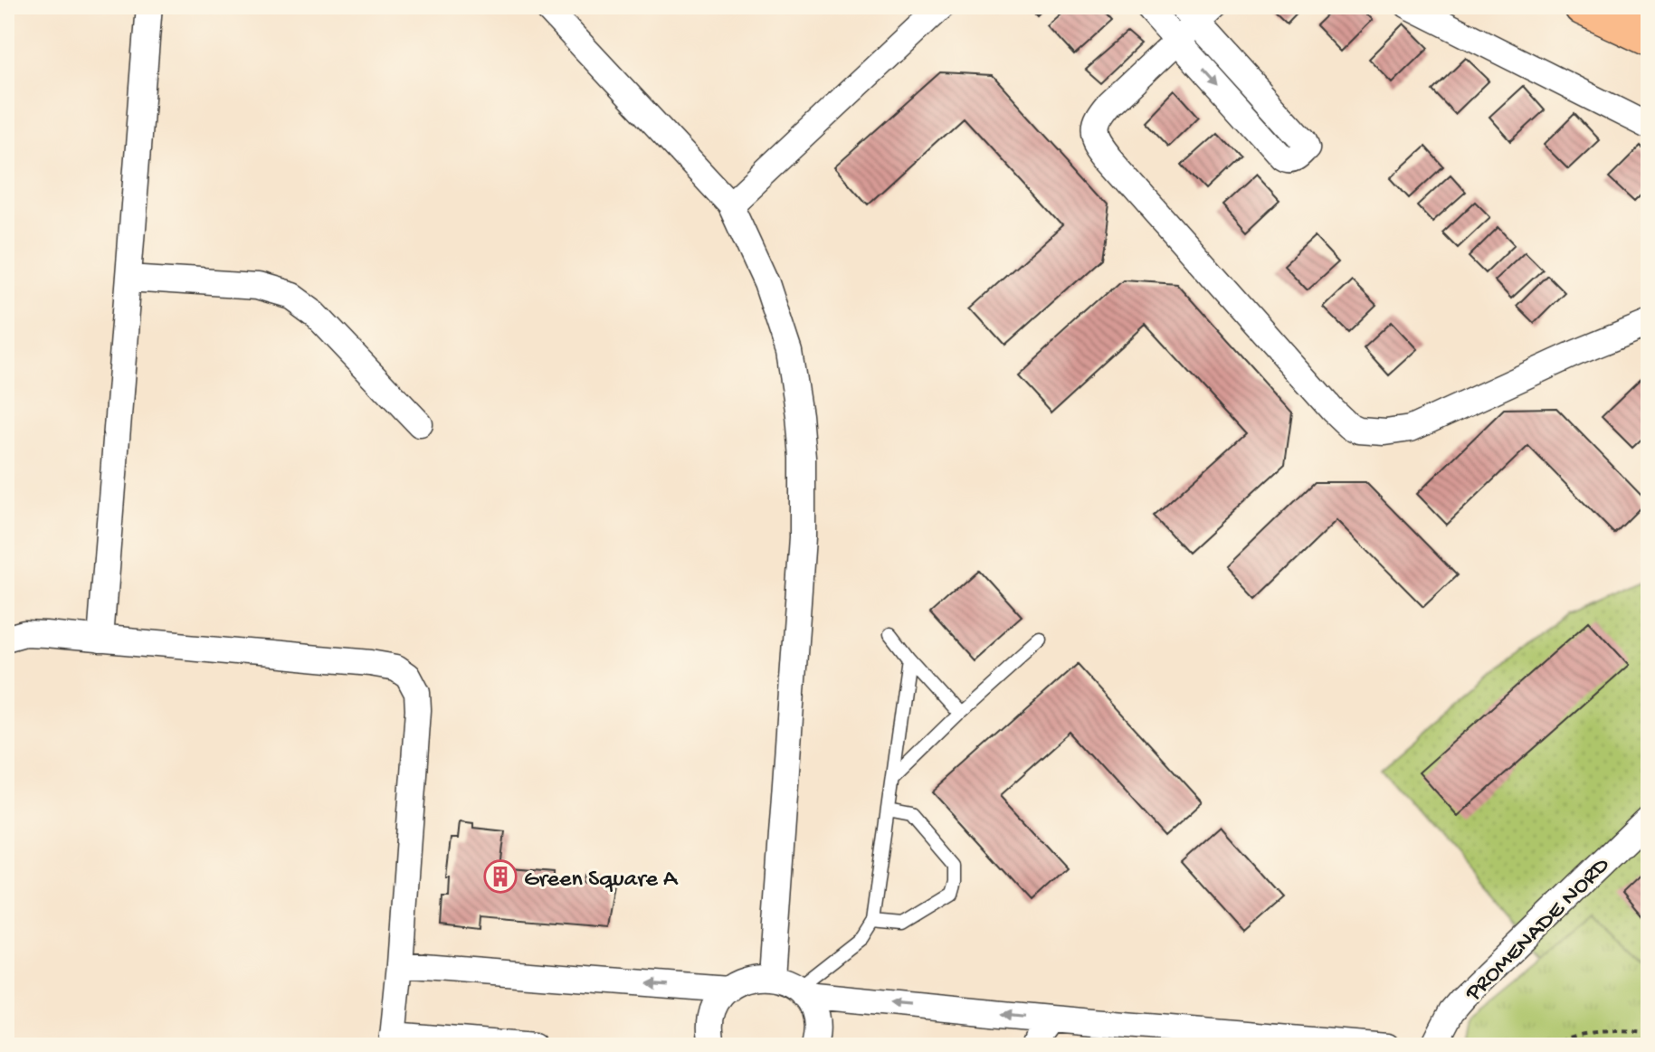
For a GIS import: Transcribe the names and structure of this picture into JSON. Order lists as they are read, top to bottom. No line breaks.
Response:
{"streets":{"street":["PROMENADE NORD"]},"places":{"building":["Green Square A"]}}
